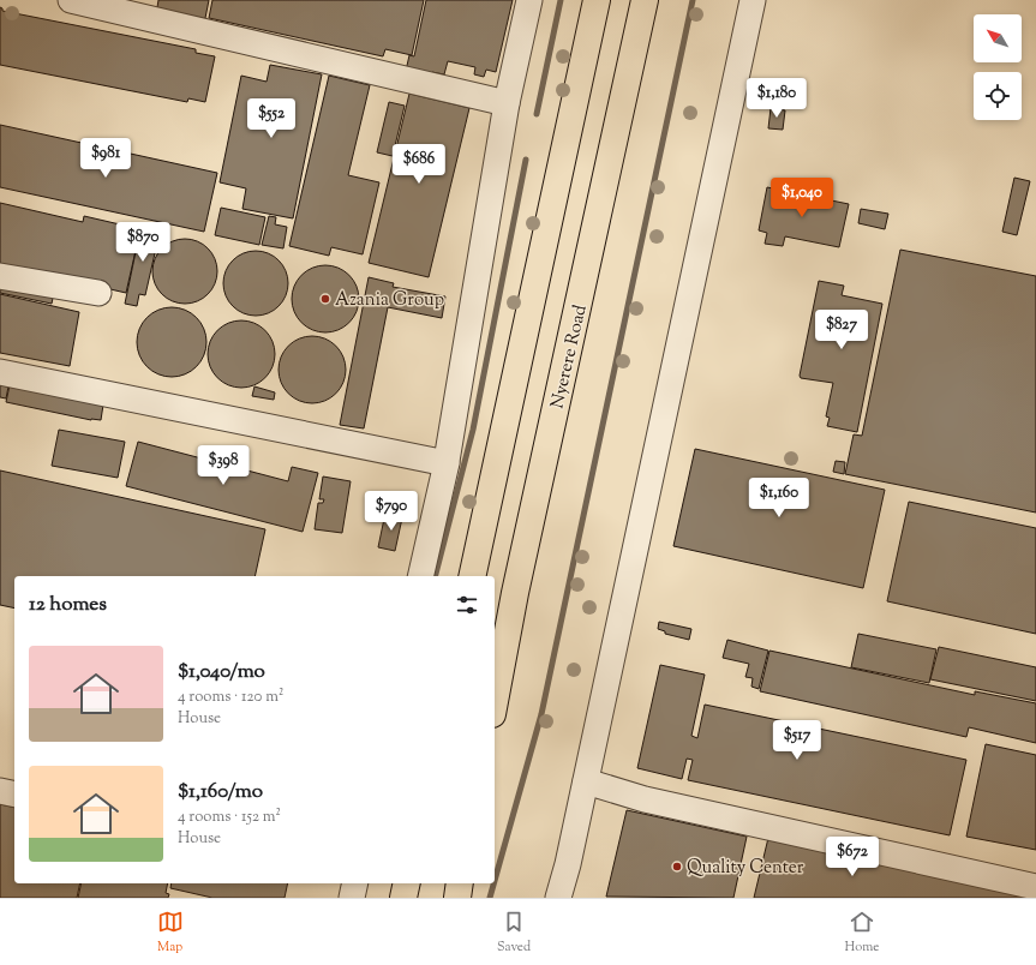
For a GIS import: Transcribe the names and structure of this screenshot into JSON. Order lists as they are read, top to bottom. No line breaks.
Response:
{"streets":{"highway":["Nyerere Road"]},"places":["Azania Group","Quality Center"],"north":"top left","page":{"price":["$1,180","$552","$981","$686","$1,040","$870","$827","$398","$1,160","$790","$517","$672"],"heading":"12 homes","list":[{"name":"$1,040/mo","note":"4 rooms · 120 m² · House"},{"name":"$1,160/mo","note":"4 rooms · 152 m² · House"}],"tabs":["Map","Saved","Home"]}}
